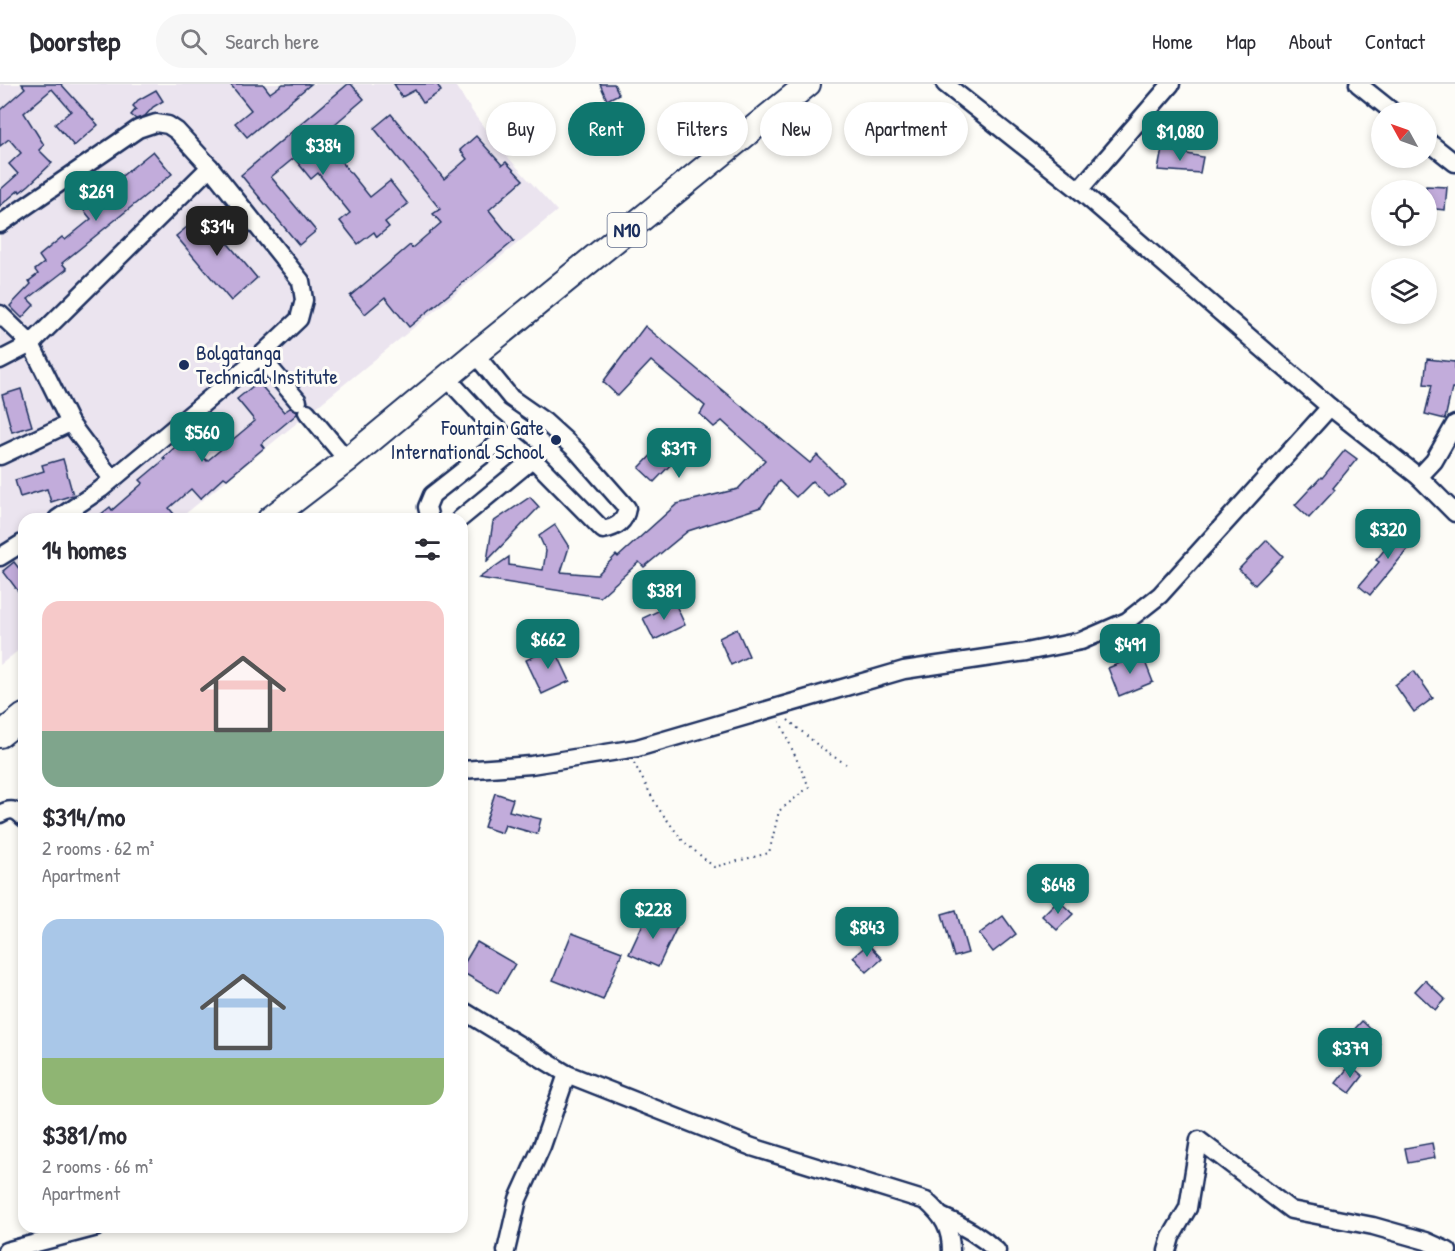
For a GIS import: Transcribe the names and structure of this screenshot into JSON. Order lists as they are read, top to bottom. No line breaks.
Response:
{"streets":{"highway":["N10"]},"places":["Bolgatanga Technical Institute","Fountain Gate International School"],"north":"top left","page":{"header":"Doorstep","search":"Search here","nav":["Home","Map","About","Contact"],"chip":["Buy","Rent","Filters","New","Apartment"],"price":["$1,080","$384","$269","$314","$560","$317","$320","$381","$662","$491","$648","$228","$843","$379"],"heading":"14 homes","list":[{"name":"$314/mo","note":"2 rooms · 62 m² · Apartment"},{"name":"$381/mo","note":"2 rooms · 66 m² · Apartment"}]}}
